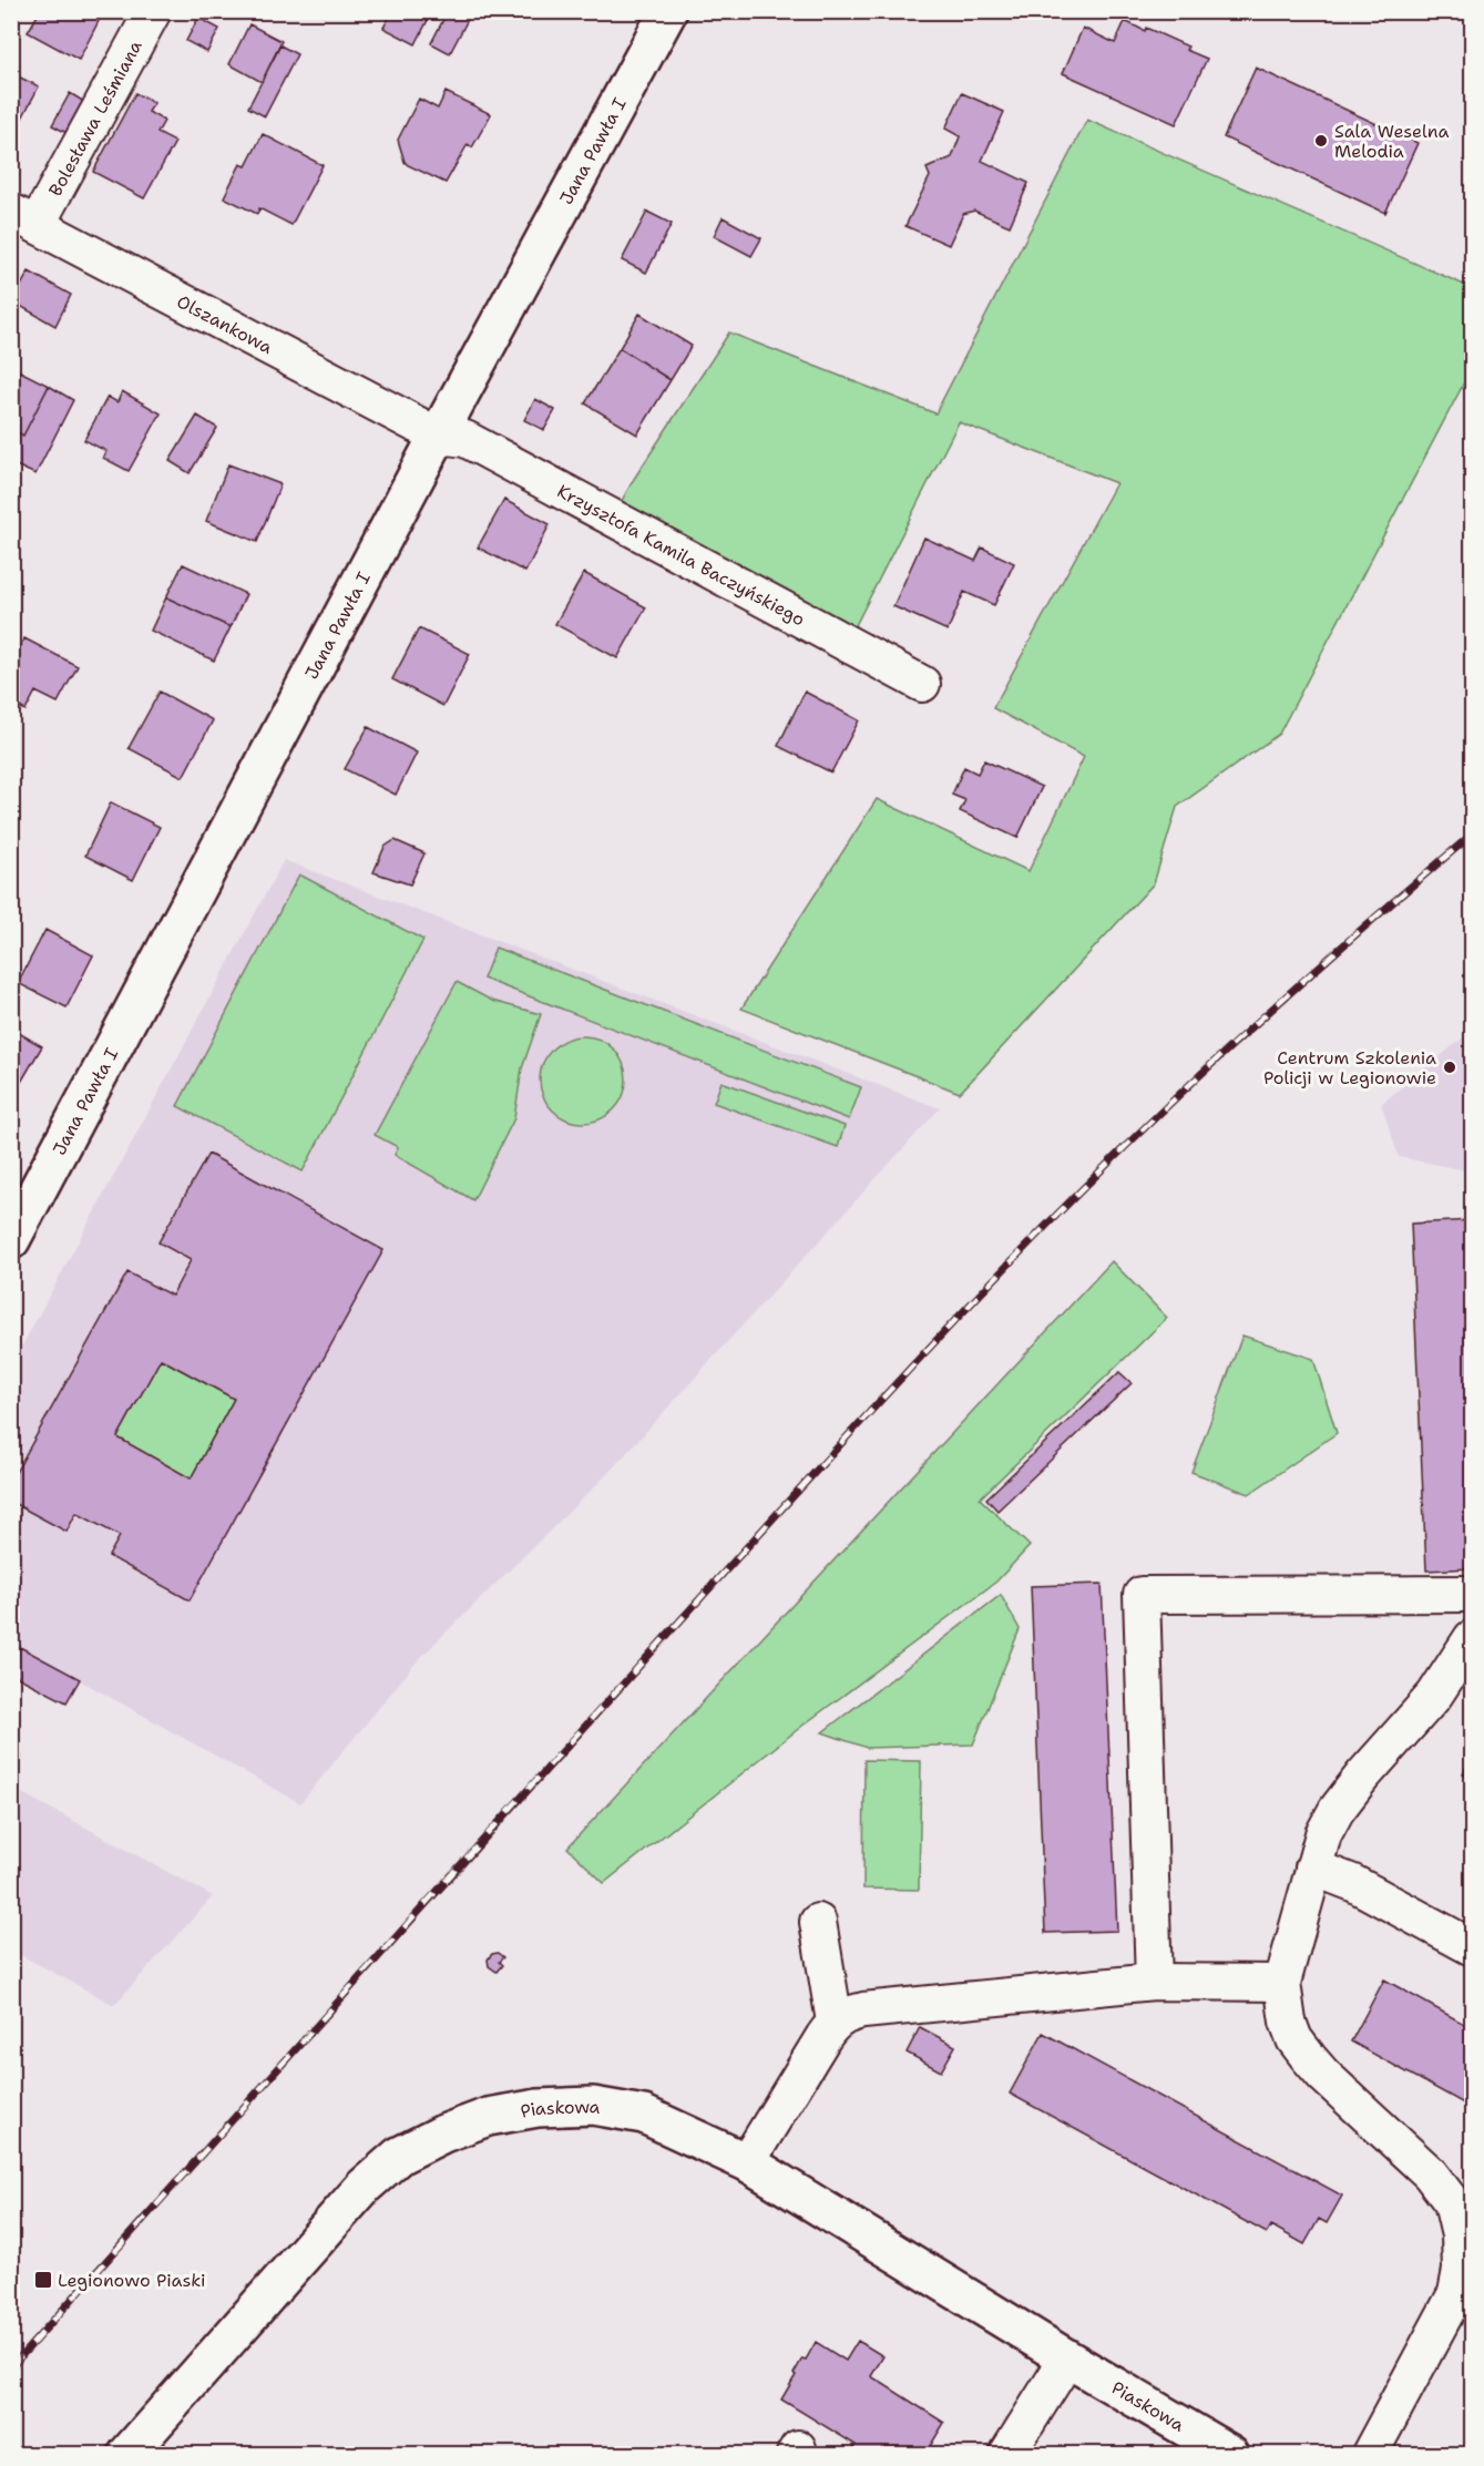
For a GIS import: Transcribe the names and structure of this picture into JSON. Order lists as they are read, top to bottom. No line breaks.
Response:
{"streets":{"street":["Bolesława Leśmiana","Jana Pawła I","Olszankowa","Krzysztofa Kamila Baczyńskiego","Piaskowa"]},"crossings":[["Bolesława Leśmiana","Olszankowa"],["Jana Pawła I","Olszankowa"],["Jana Pawła I","Krzysztofa Kamila Baczyńskiego"],["Olszankowa","Krzysztofa Kamila Baczyńskiego"]],"places":{"other":["Sala Weselna Melodia","Centrum Szkolenia Policji w Legionowie"],"transit":["Legionowo Piaski"]}}
